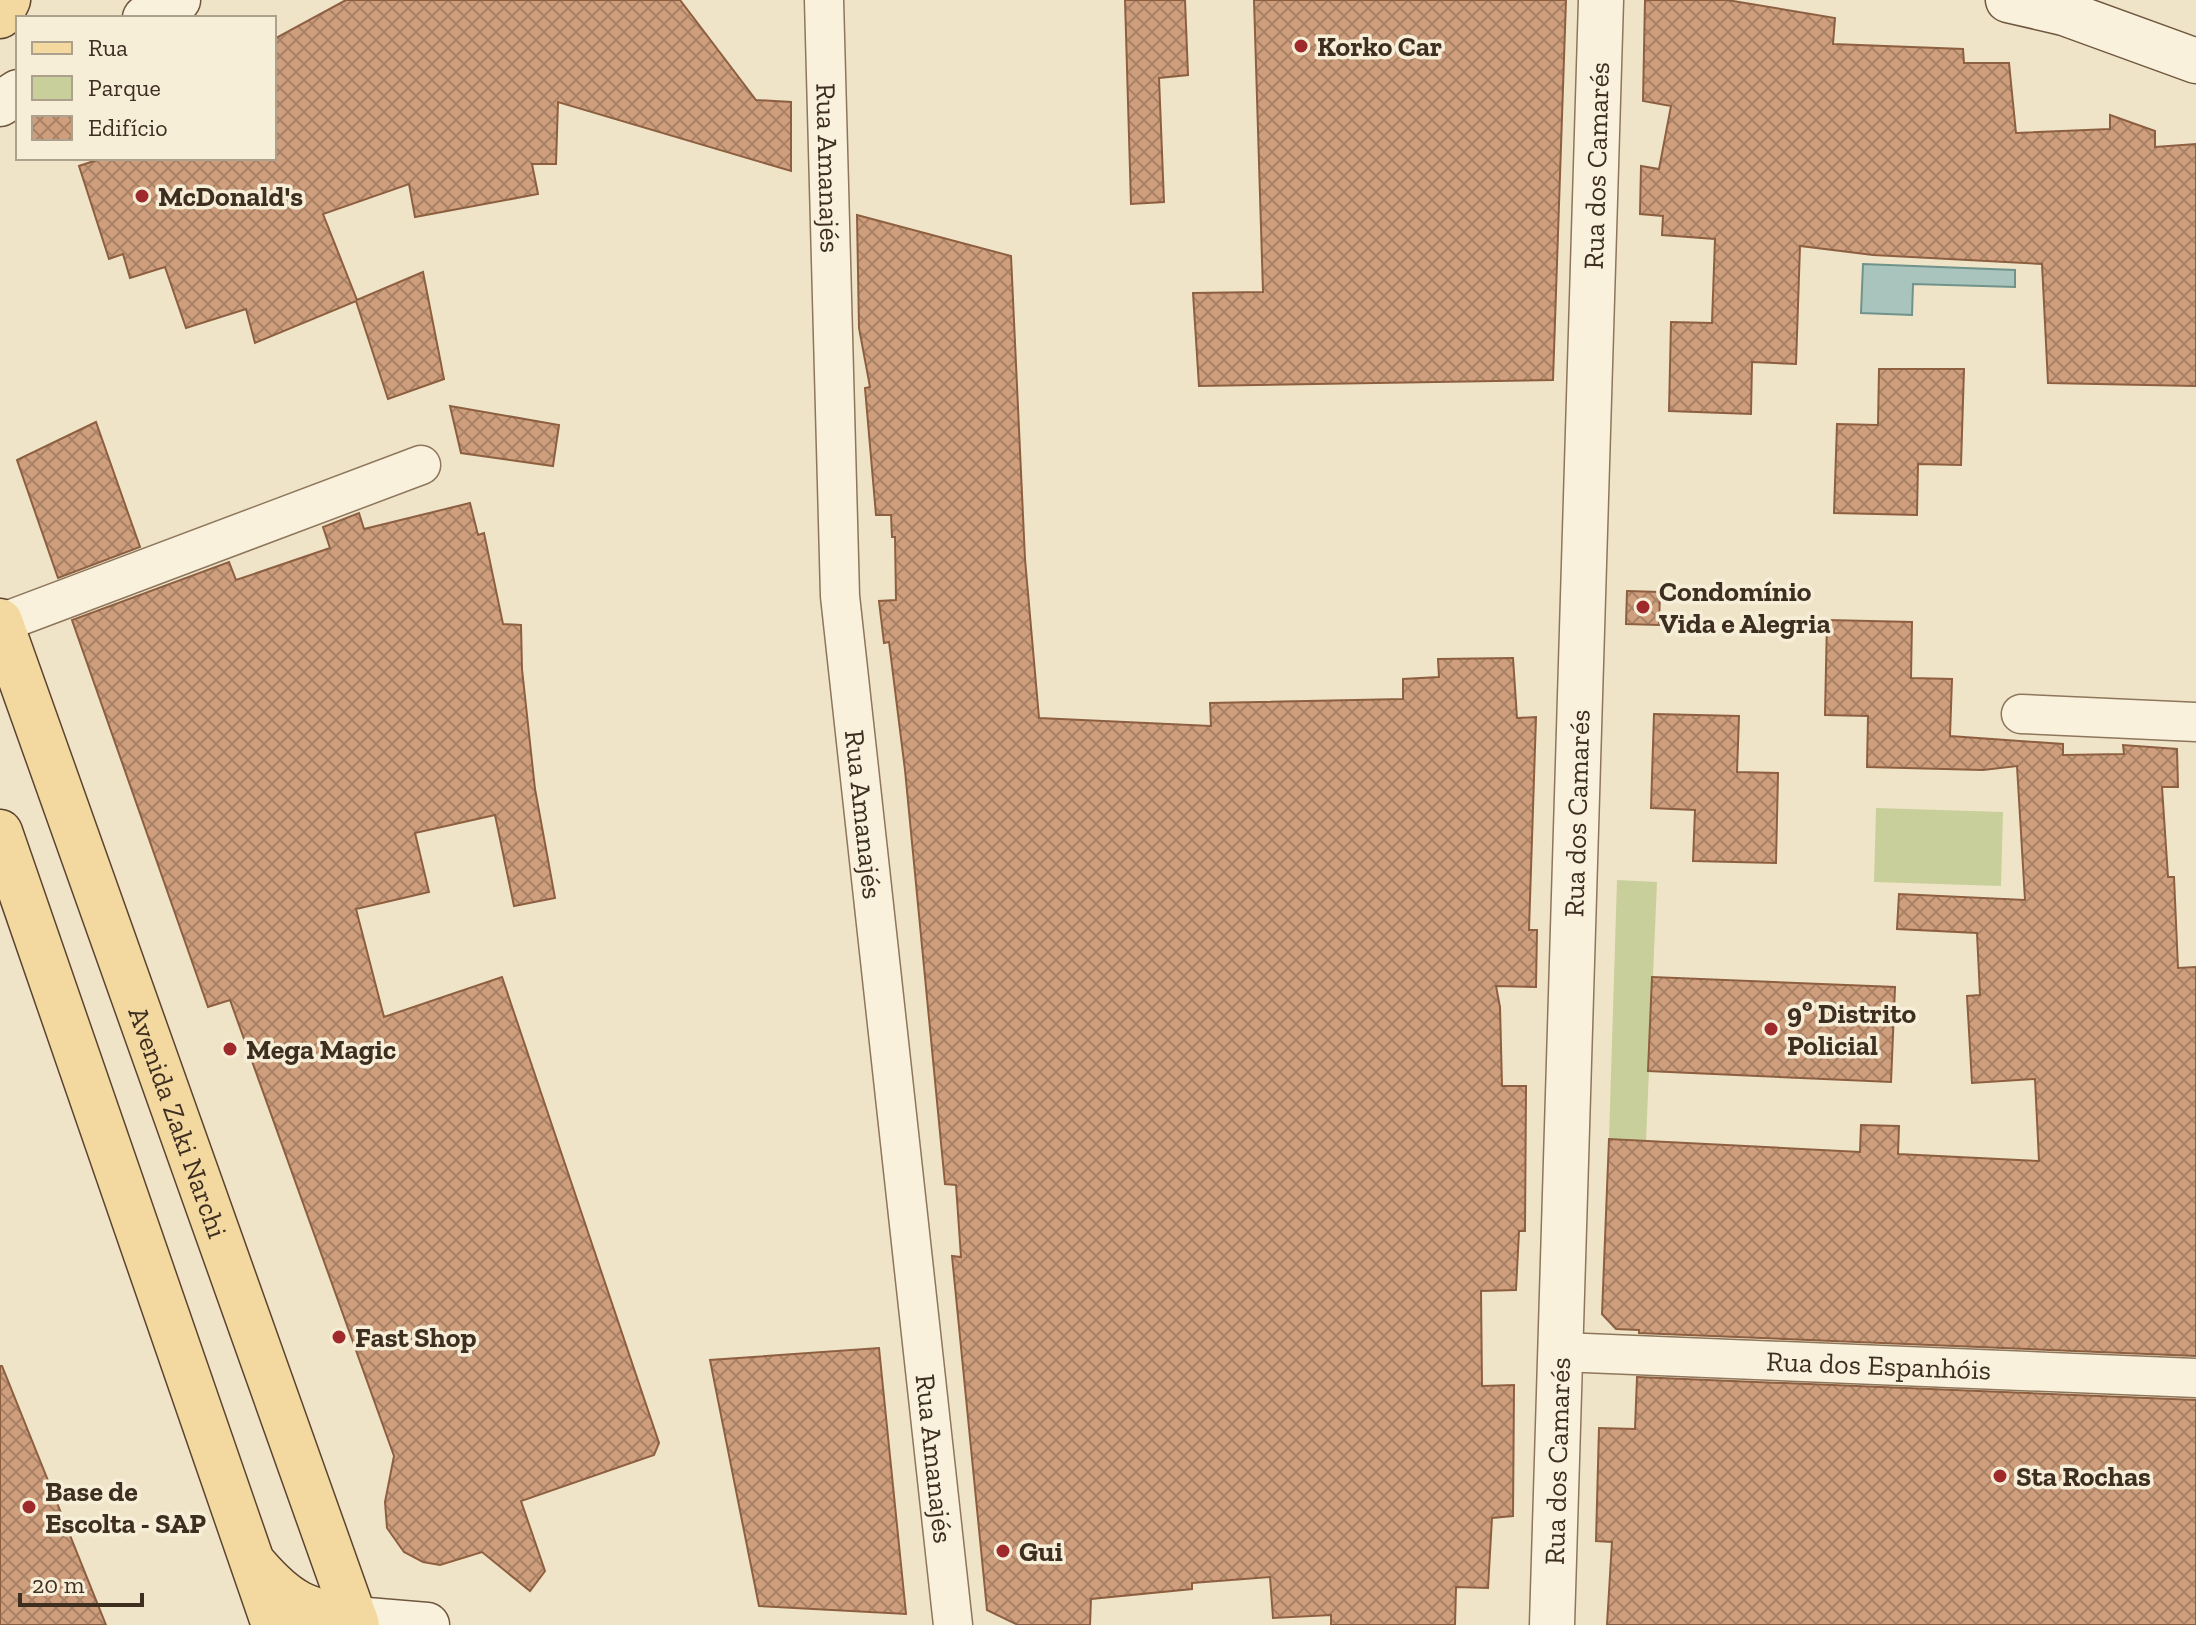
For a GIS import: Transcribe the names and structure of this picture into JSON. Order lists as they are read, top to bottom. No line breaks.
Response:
{"streets":{"main road":["Avenida Zaki Narchi"],"street":["Rua dos Camarés","Rua Amanajés","Rua dos Espanhóis"]},"crossings":[["Rua dos Camarés","Rua dos Espanhóis"]],"places":["Korko Car","McDonald's","Condomínio Vida e Alegria","9º Distrito Policial","Mega Magic","Fast Shop","Sta Rochas","Base de Escolta - SAP","Gui"],"legend":["Rua","Parque","Edifício"],"scale_bar":"20 m"}
